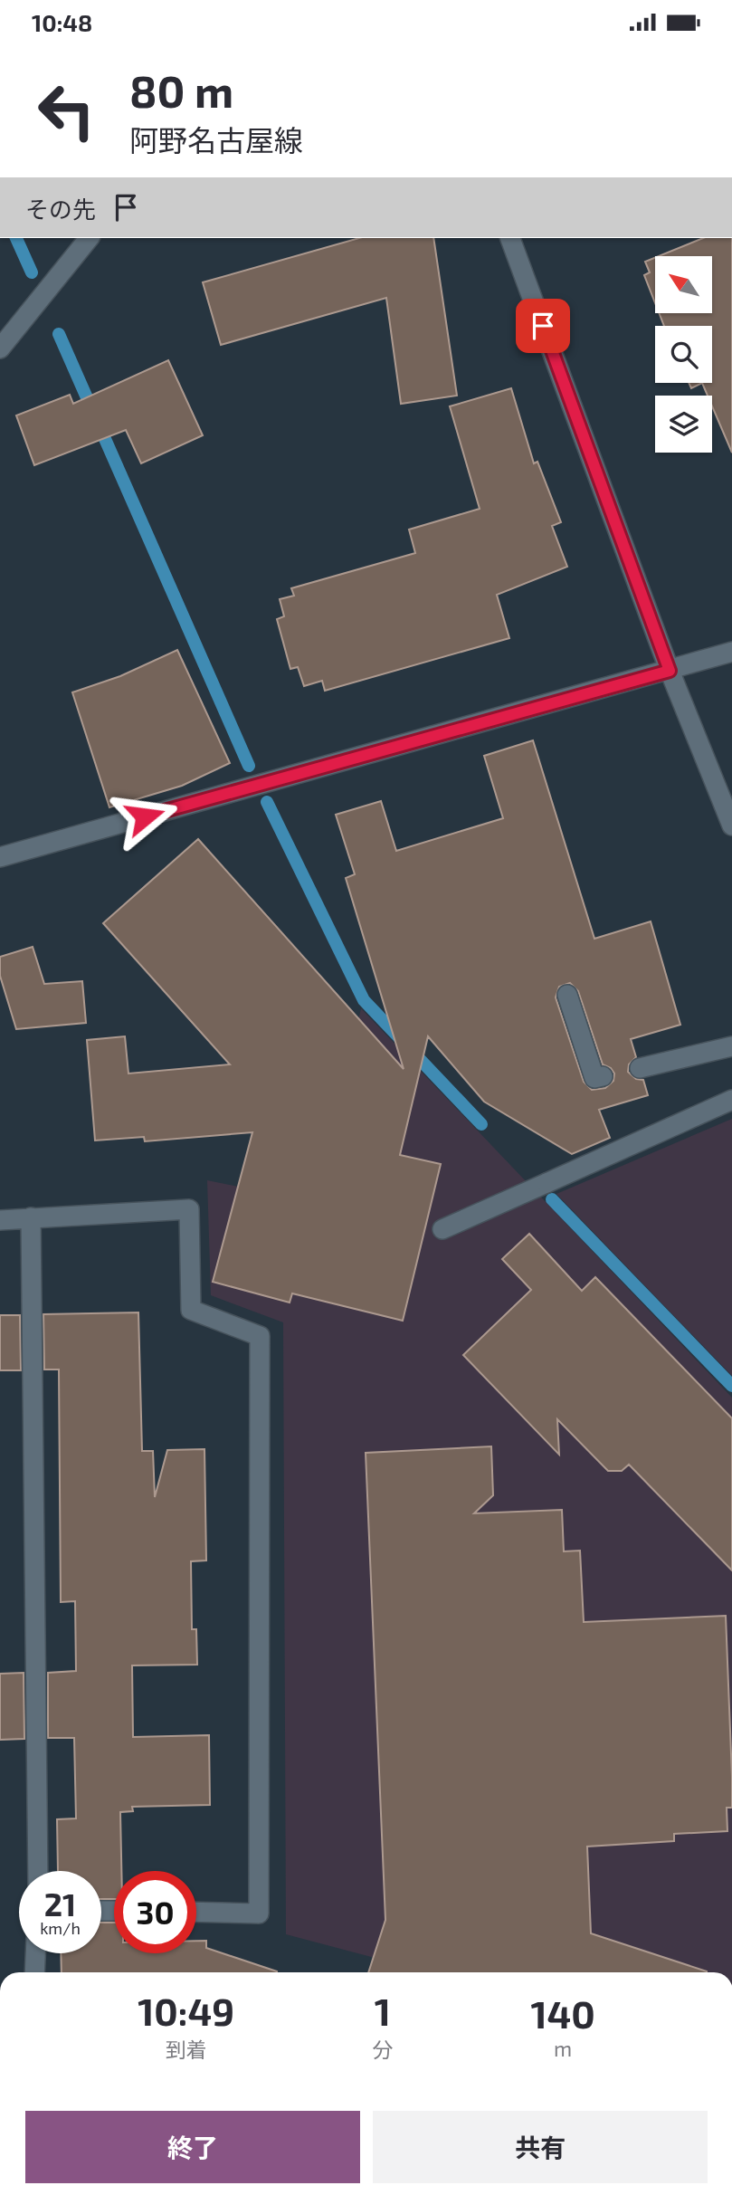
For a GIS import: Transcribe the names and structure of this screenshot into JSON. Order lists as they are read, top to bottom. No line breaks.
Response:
{"north":"top left","page":{"status":"10:48","turn":["80 m","阿野名古屋線"],"then":"その先","speed":"21 km/h","limit":"30","eta":["10:49","到着","1","分","140","m"],"buttons":["終了","共有"]}}
